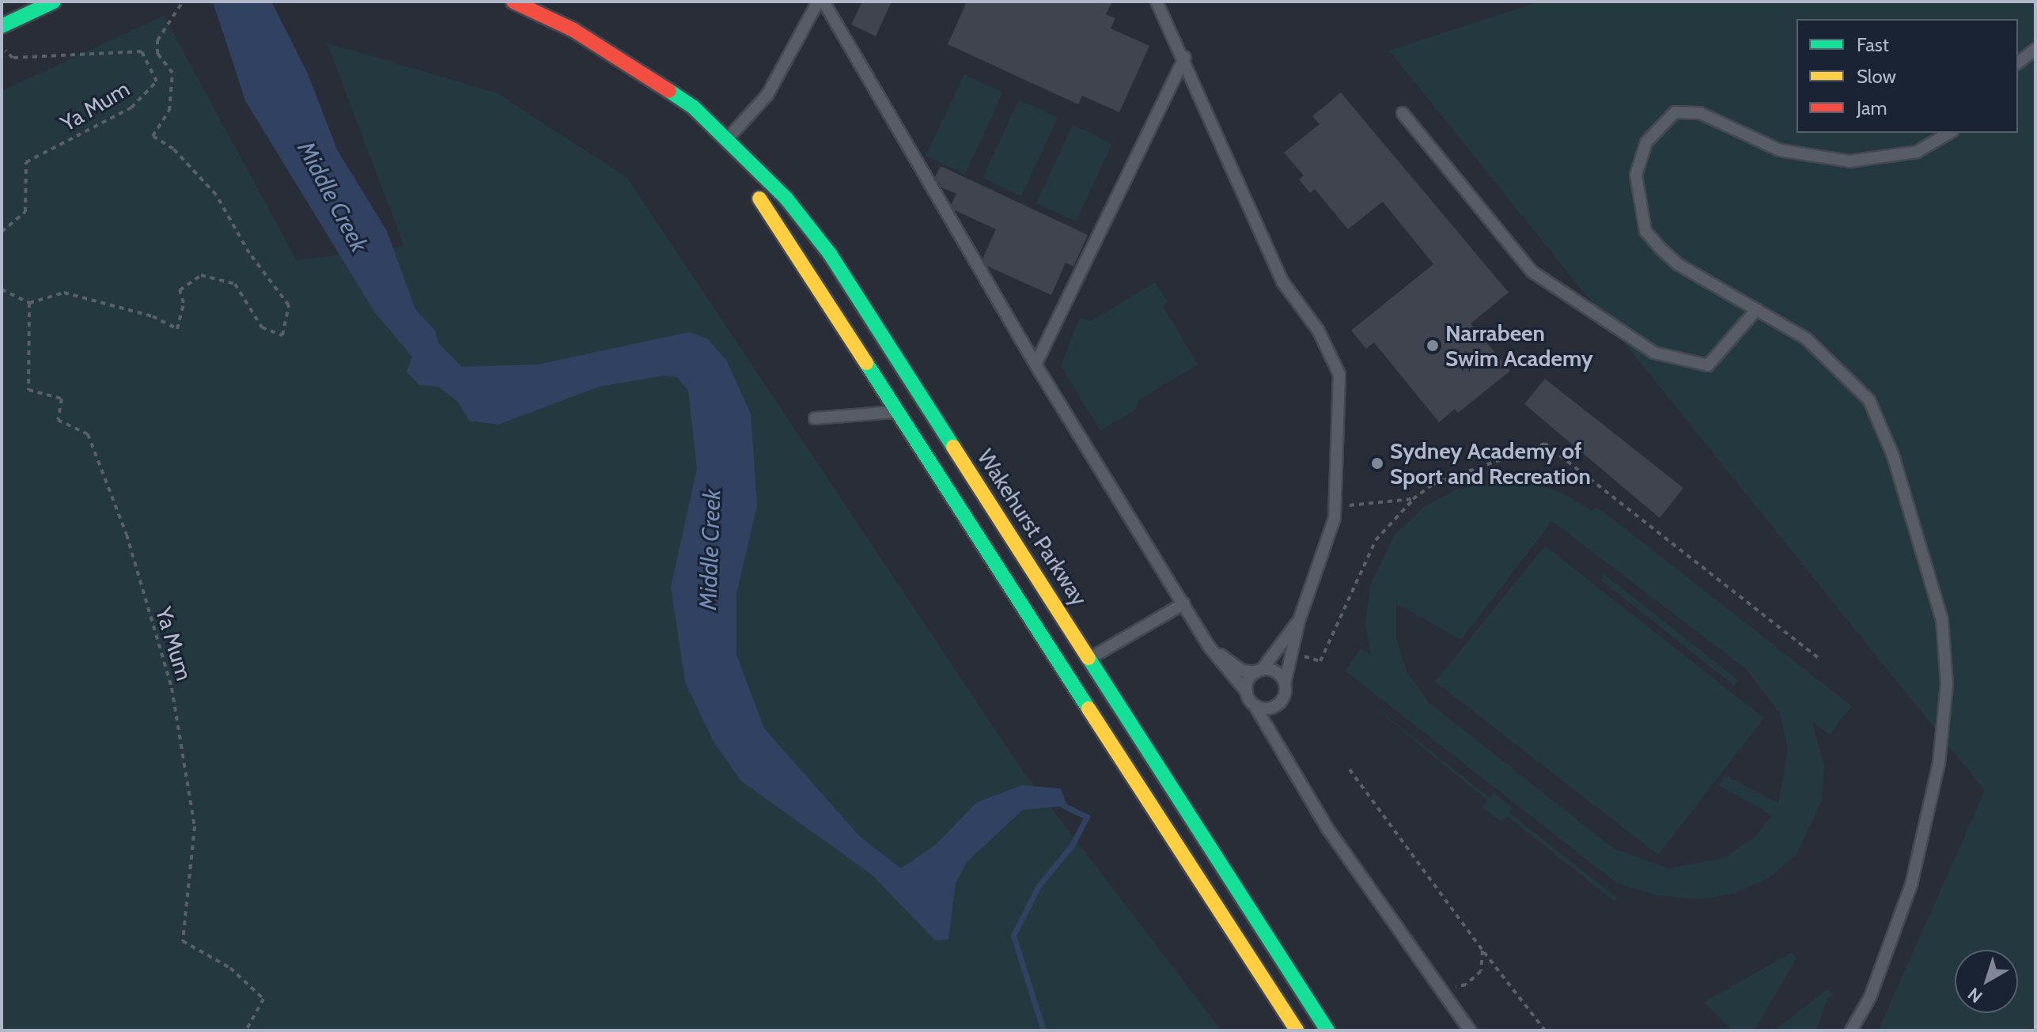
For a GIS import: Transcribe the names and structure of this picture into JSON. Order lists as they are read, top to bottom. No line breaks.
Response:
{"streets":{"main road":["Wakehurst Parkway"],"path":["Ya Mum"]},"water":["Middle Creek"],"places":["Narrabeen Swim Academy","Sydney Academy of Sport and Recreation"],"legend":["Fast","Slow","Jam"],"north":"bottom left"}
